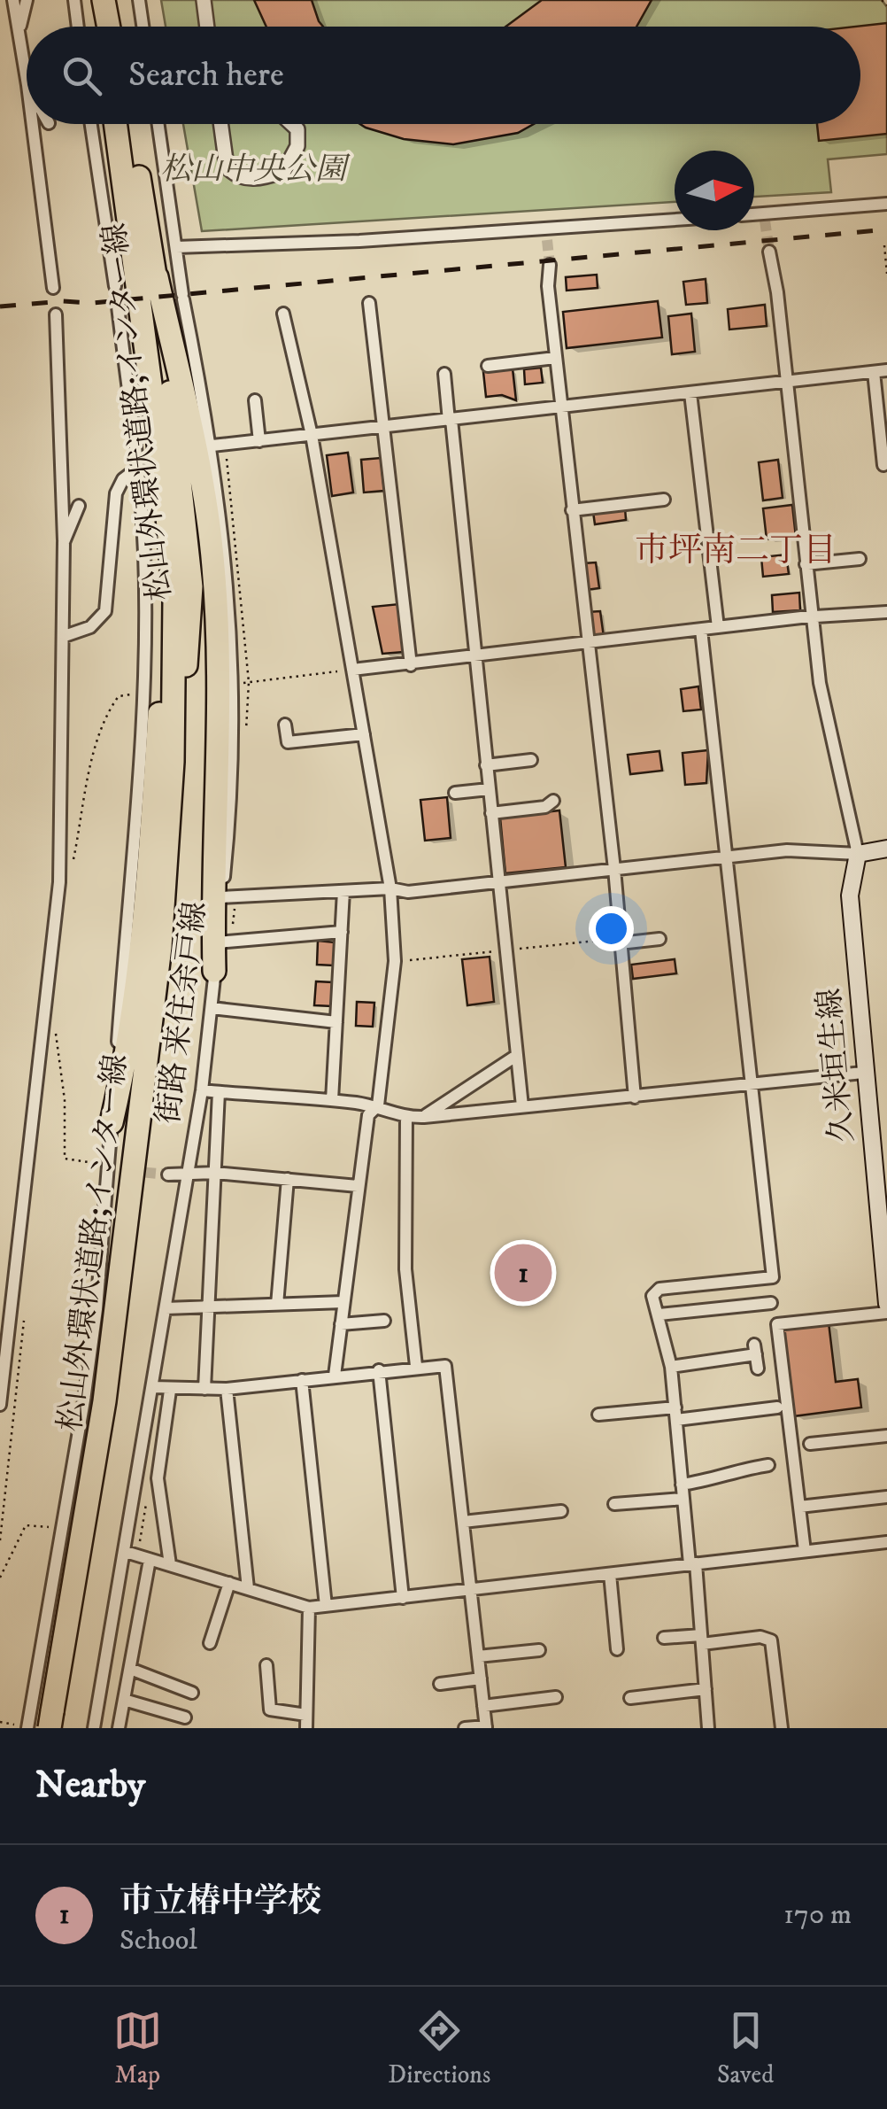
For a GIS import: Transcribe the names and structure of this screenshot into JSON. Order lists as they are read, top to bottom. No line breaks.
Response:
{"streets":{"highway":["松山外環状道路;インター線"],"main road":["久米垣生線"],"street":["街路 来住余戸線"]},"districts":["市坪南二丁目"],"parks":["松山中央公園"],"north":"right","page":{"search":"Search here","pins":"1","heading":"Nearby","list":[{"mark":"1","name":"市立椿中学校","note":"School","value":"170 m"}],"nav":["Map","Directions","Saved"]}}
